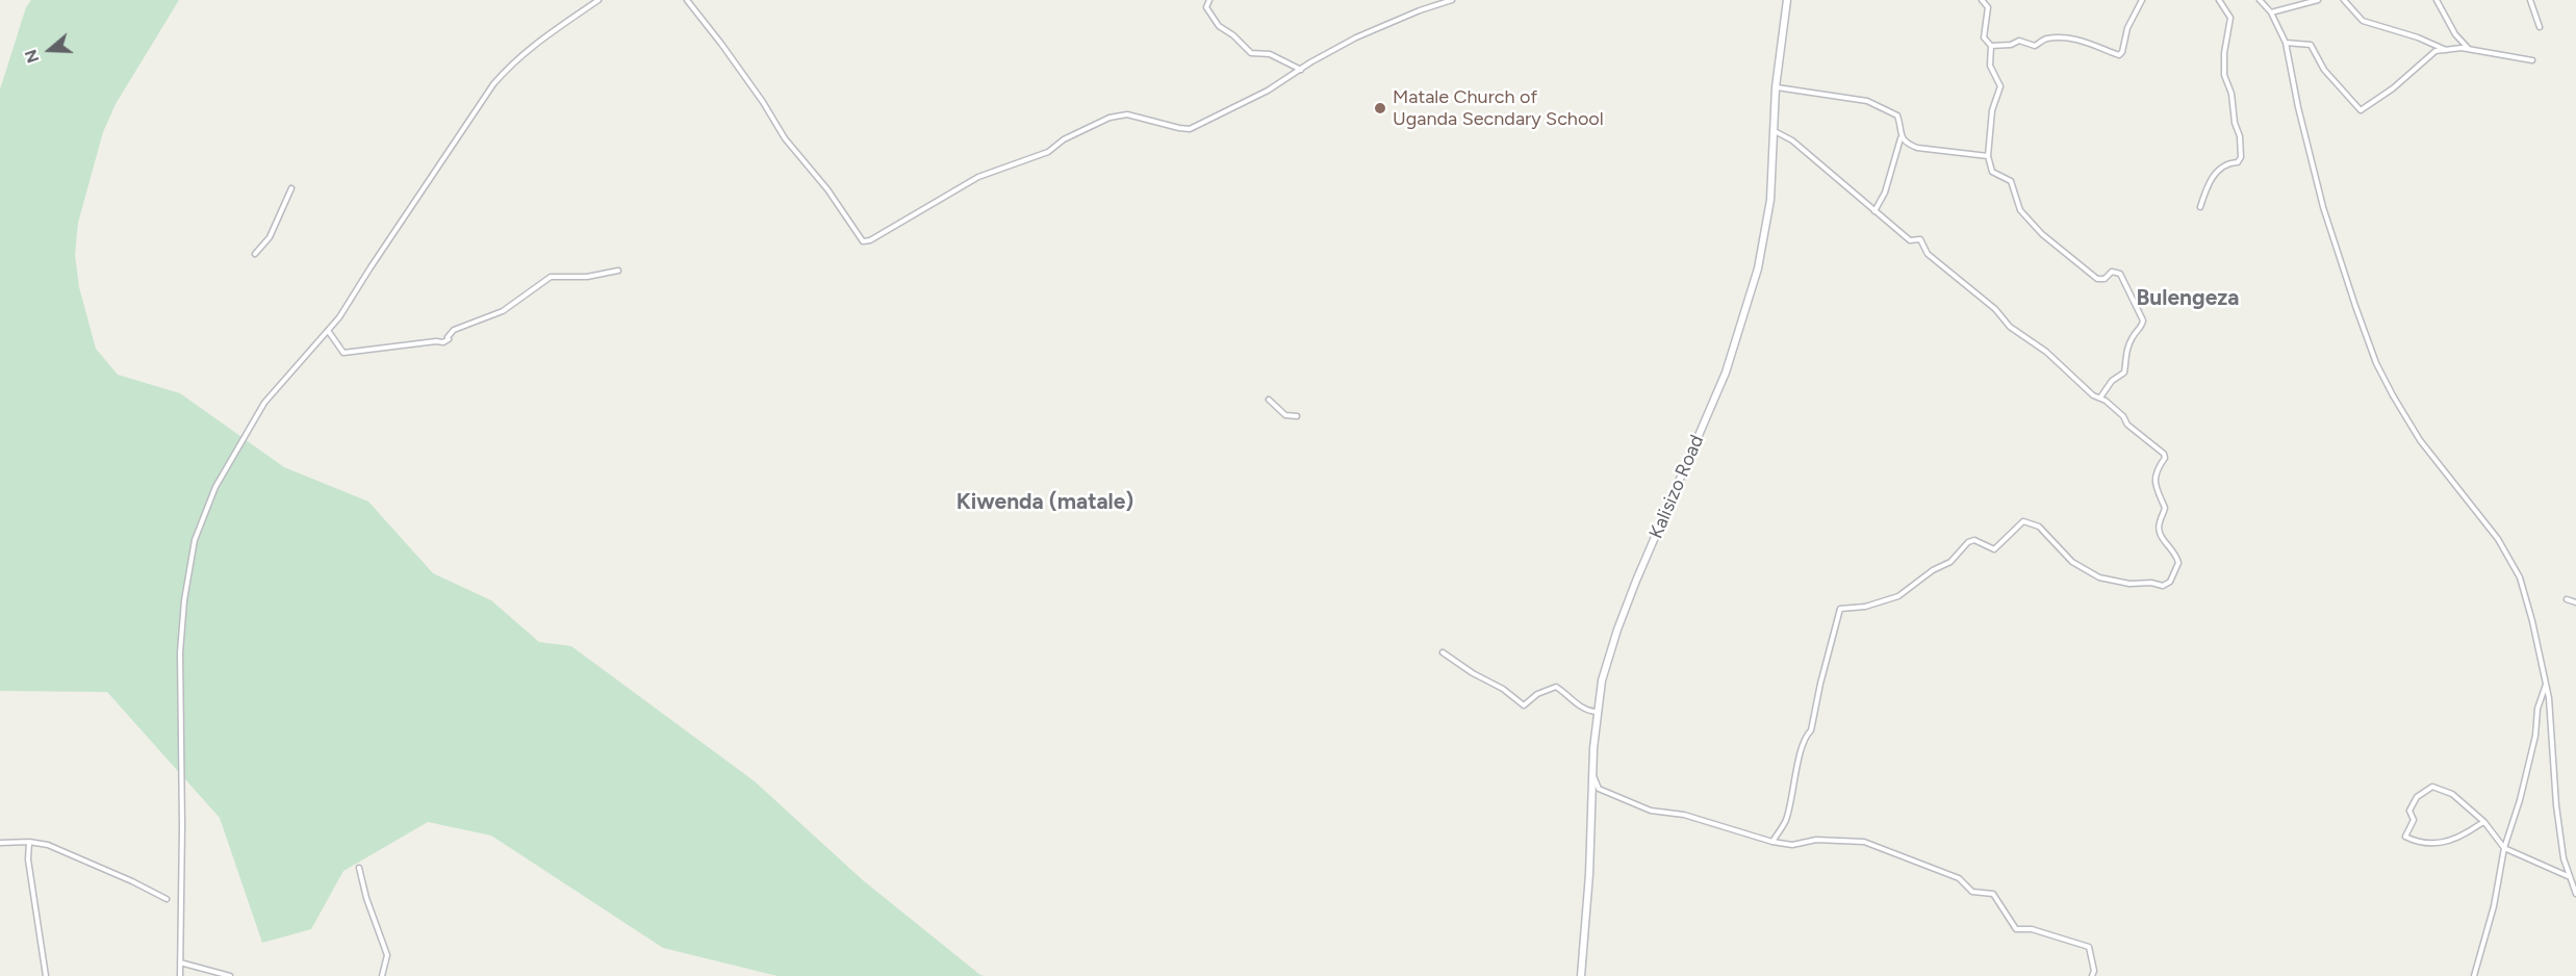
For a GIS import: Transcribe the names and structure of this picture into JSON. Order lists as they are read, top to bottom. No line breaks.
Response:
{"streets":{"street":["Kalisizo Road"]},"districts":["Bulengeza","Kiwenda (matale)"],"places":["Matale Church of Uganda Secndary School"],"north":"left"}
